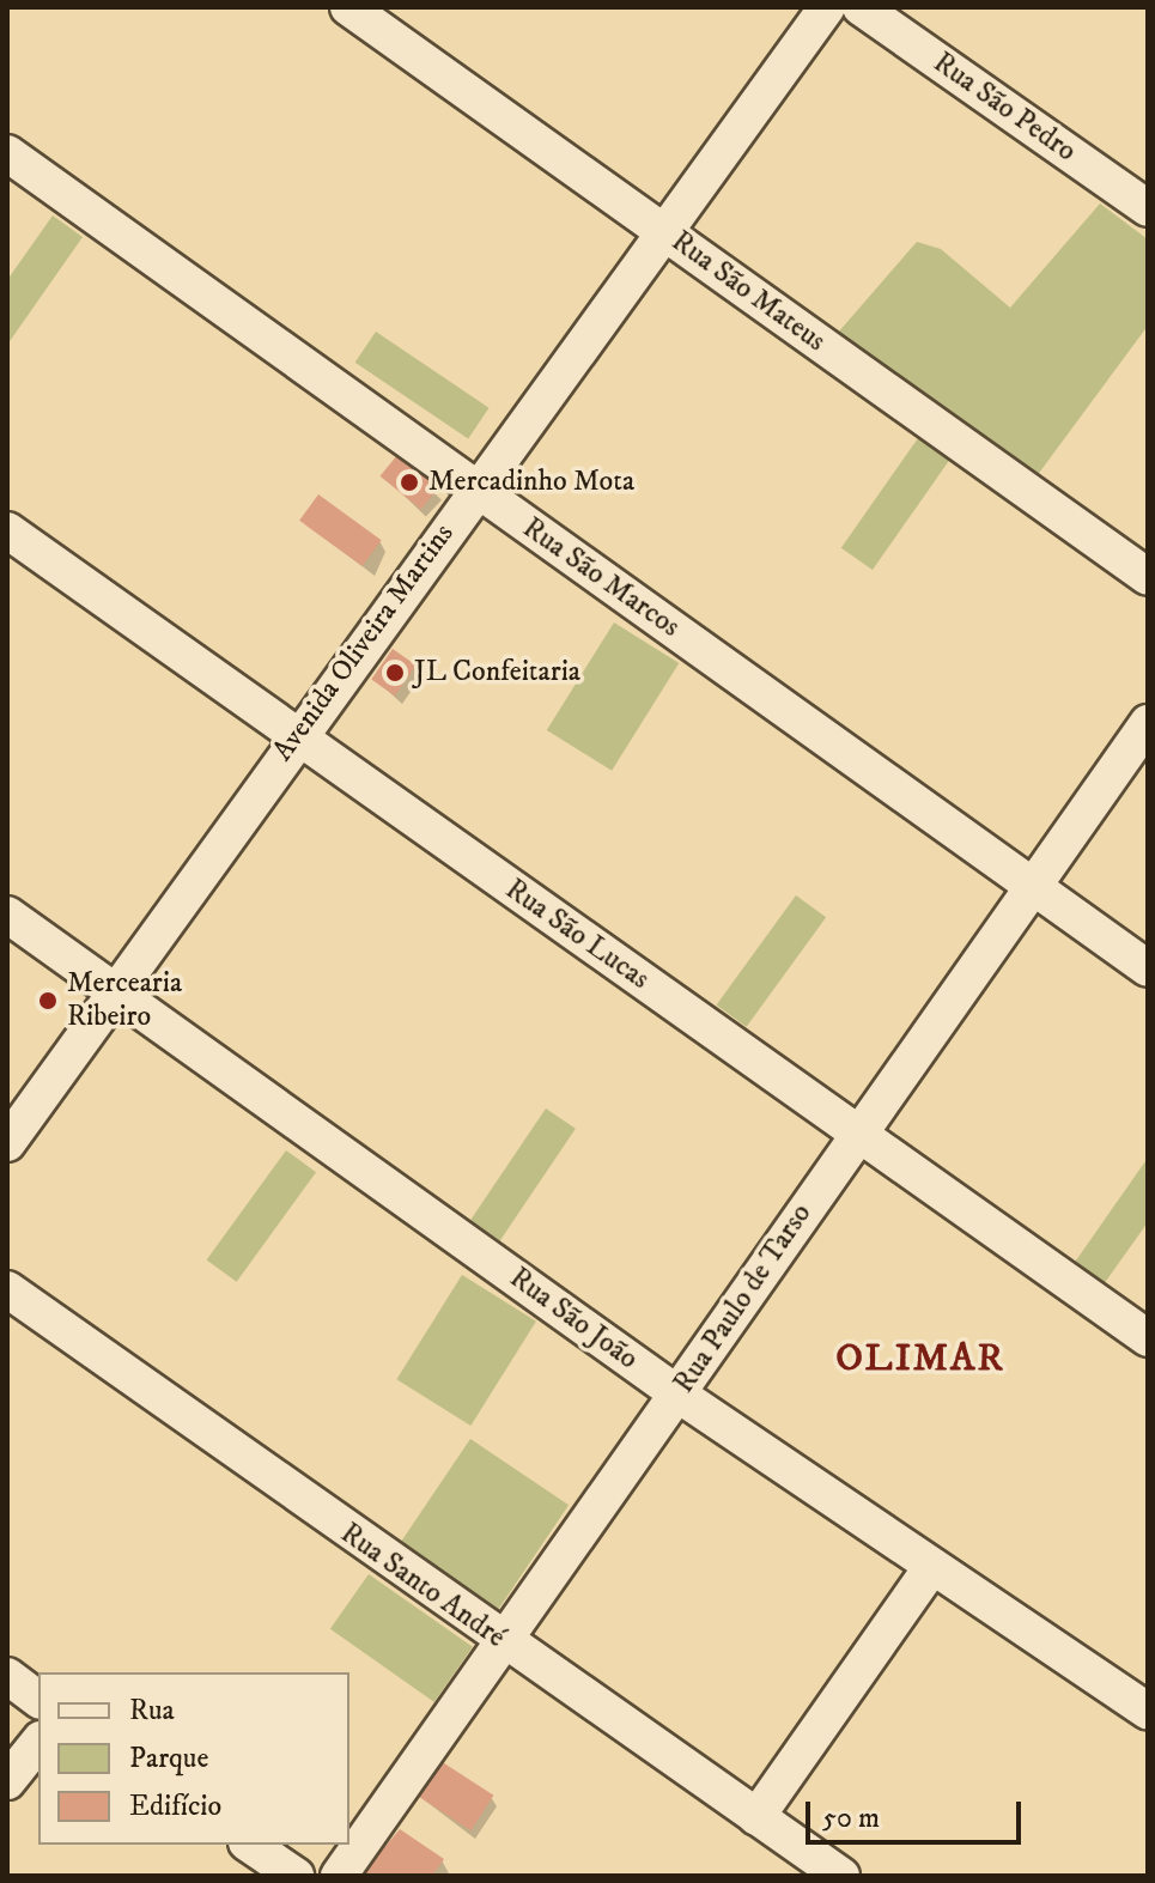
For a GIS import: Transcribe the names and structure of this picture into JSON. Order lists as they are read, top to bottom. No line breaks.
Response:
{"streets":{"street":["Rua São Pedro","Rua São Mateus","Rua São Marcos","Avenida Oliveira Martins","Rua São Lucas","Rua Paulo de Tarso","Rua São João","Rua Santo André"]},"crossings":[["Rua São Mateus","Avenida Oliveira Martins"],["Rua São Marcos","Avenida Oliveira Martins"],["Rua São Marcos","Rua Paulo de Tarso"],["Avenida Oliveira Martins","Rua São Lucas"],["Avenida Oliveira Martins","Rua São João"],["Rua São Lucas","Rua Paulo de Tarso"],["Rua Paulo de Tarso","Rua São João"],["Rua Paulo de Tarso","Rua Santo André"]],"districts":["OLIMAR"],"places":["Mercadinho Mota","JL Confeitaria","Mercearia Ribeiro"],"legend":["Rua","Parque","Edifício"],"scale_bar":"50 m"}
